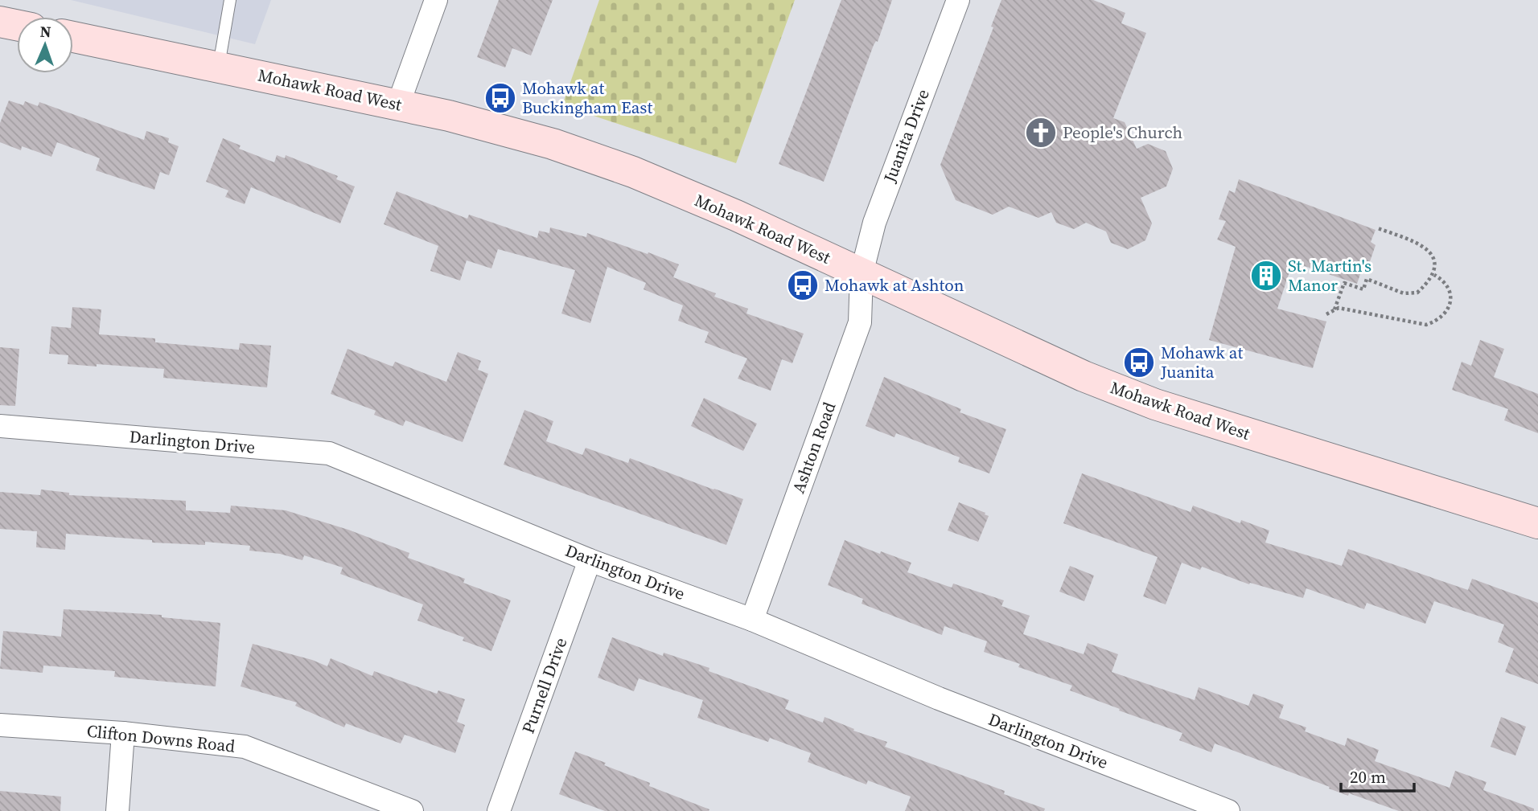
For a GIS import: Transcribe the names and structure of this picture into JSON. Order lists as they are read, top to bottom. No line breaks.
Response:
{"streets":{"main road":["Mohawk Road West"],"street":["Juanita Drive","Darlington Drive","Ashton Road","Purnell Drive","Clifton Downs Road"]},"crossings":[["Mohawk Road West","Juanita Drive"],["Mohawk Road West","Ashton Road"],["Juanita Drive","Ashton Road"],["Darlington Drive","Ashton Road"],["Darlington Drive","Purnell Drive"]],"places":{"bus stop":["Mohawk at Buckingham East","Mohawk at Ashton","Mohawk at Juanita"],"church":["People's Church"],"building":["St. Martin's Manor"]},"scale_bar":"20 m","north":"top"}
